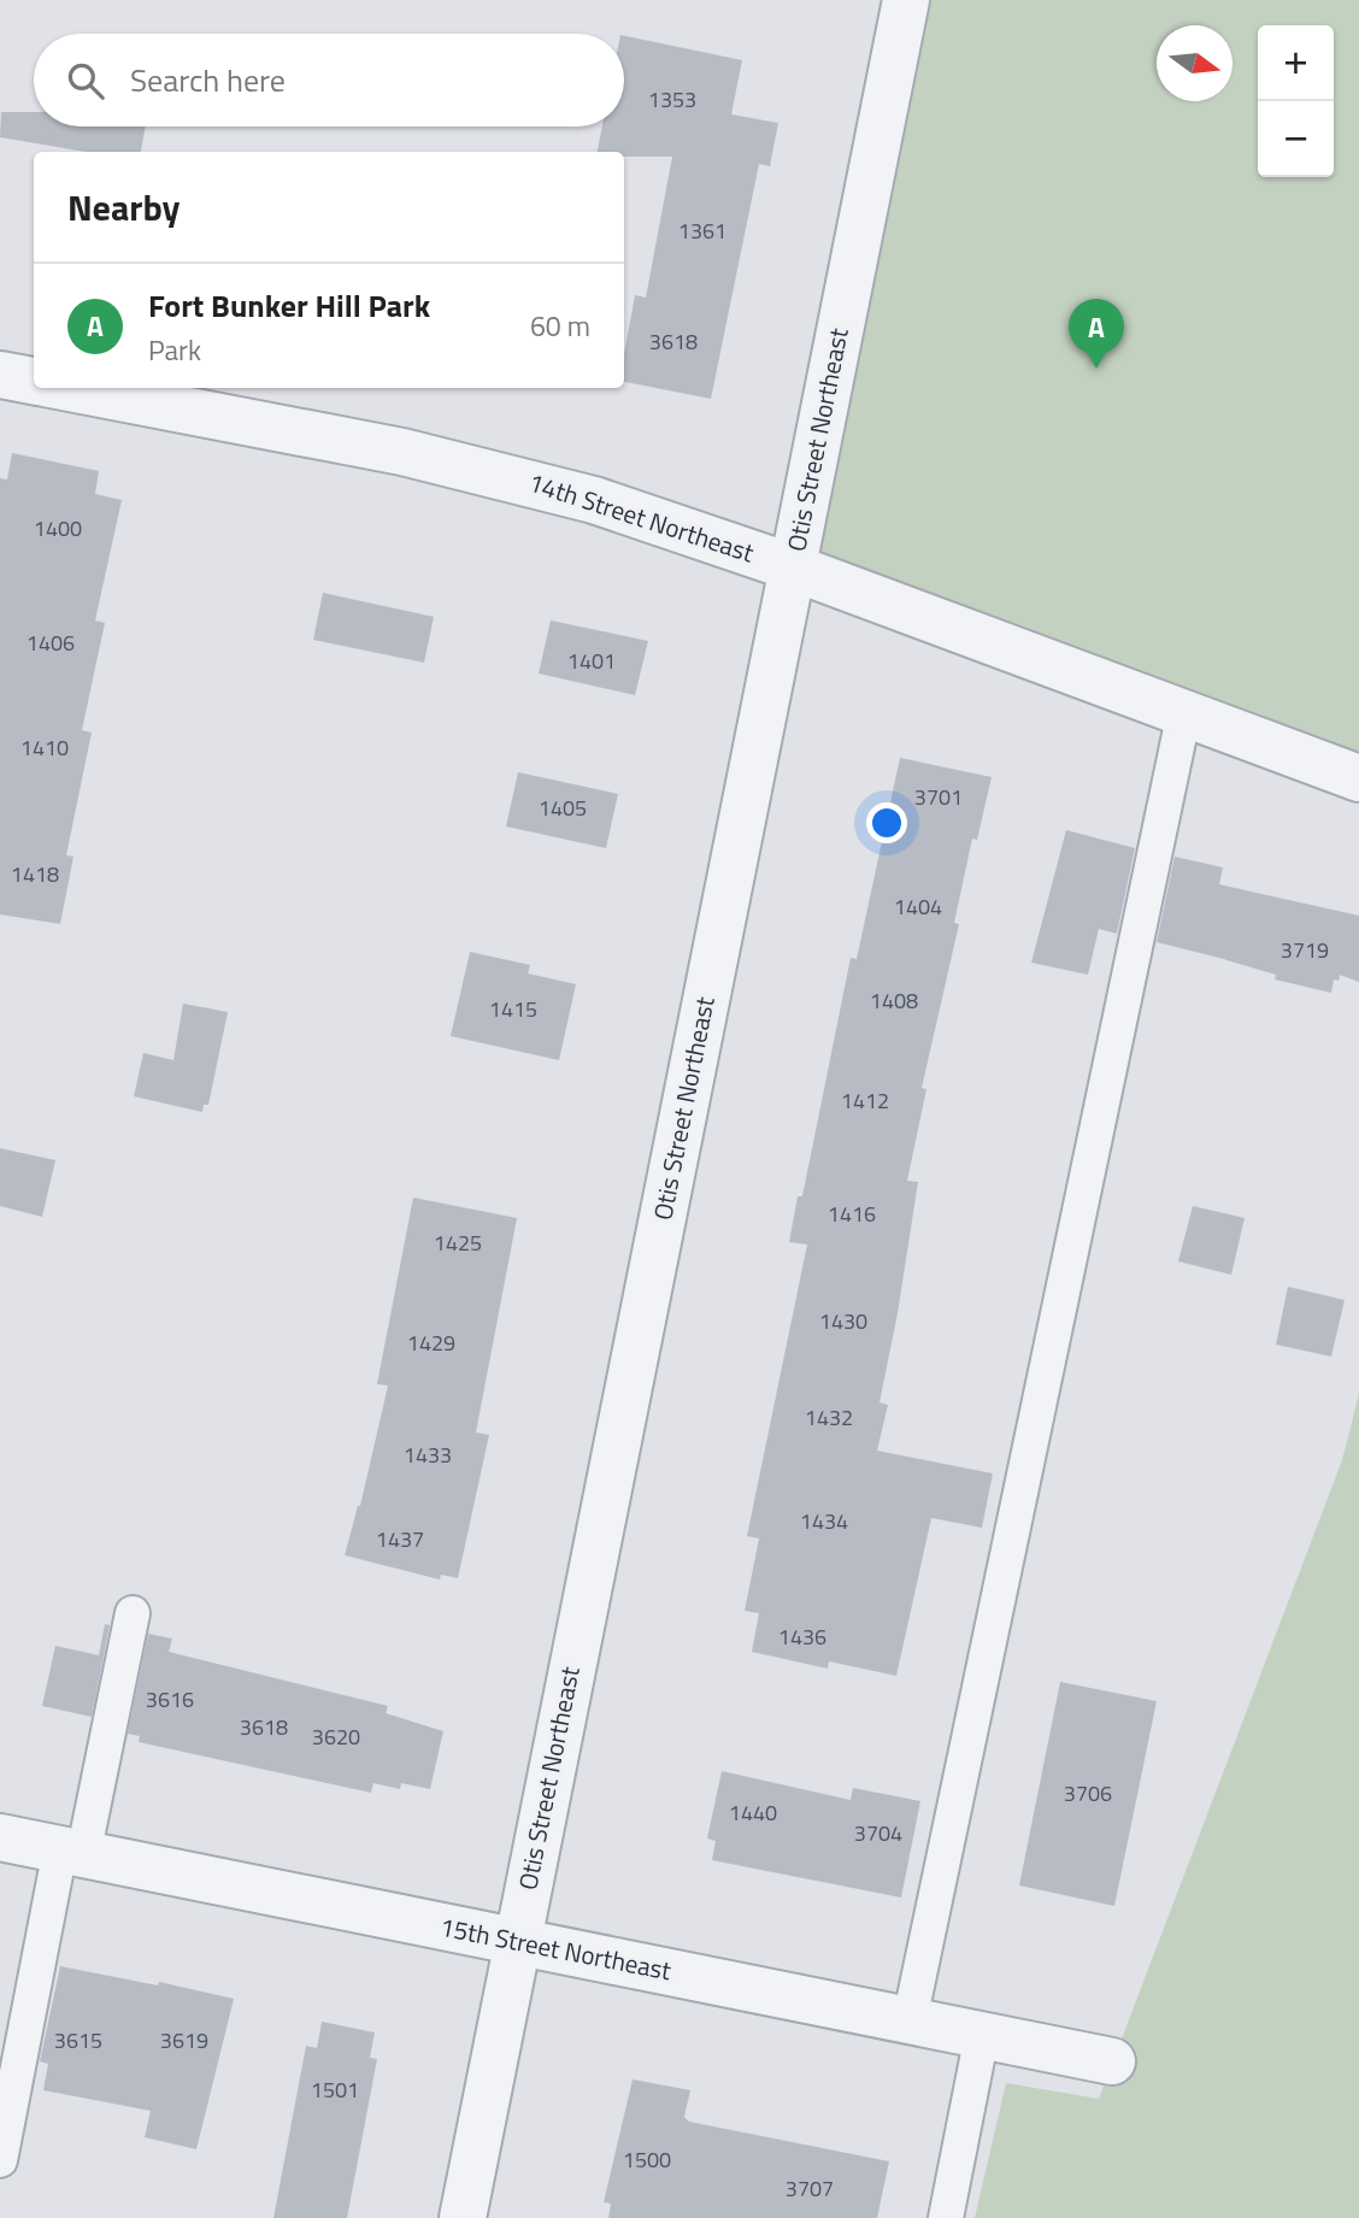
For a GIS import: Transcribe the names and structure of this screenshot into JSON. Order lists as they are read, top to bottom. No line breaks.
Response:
{"streets":{"street":["Otis Street Northeast","14th Street Northeast","15th Street Northeast"]},"crossings":[["Otis Street Northeast","14th Street Northeast"],["Otis Street Northeast","15th Street Northeast"]],"house_numbers":["1353","1361","3618","1400","1406","1401","1410","3701","1405","1418","1404","3719","1408","1415","1412","1416","1425","1430","1429","1432","1433","1434","1437","1436","3616","3618","3620","3706","1440","3704","3615","3619","1501","1500","3707"],"north":"right","page":{"map_buttons":["+","−"],"search":"Search here","heading":"Nearby","list":[{"mark":"A","name":"Fort Bunker Hill Park","note":"Park","value":"60 m"}],"pins":"A"}}
